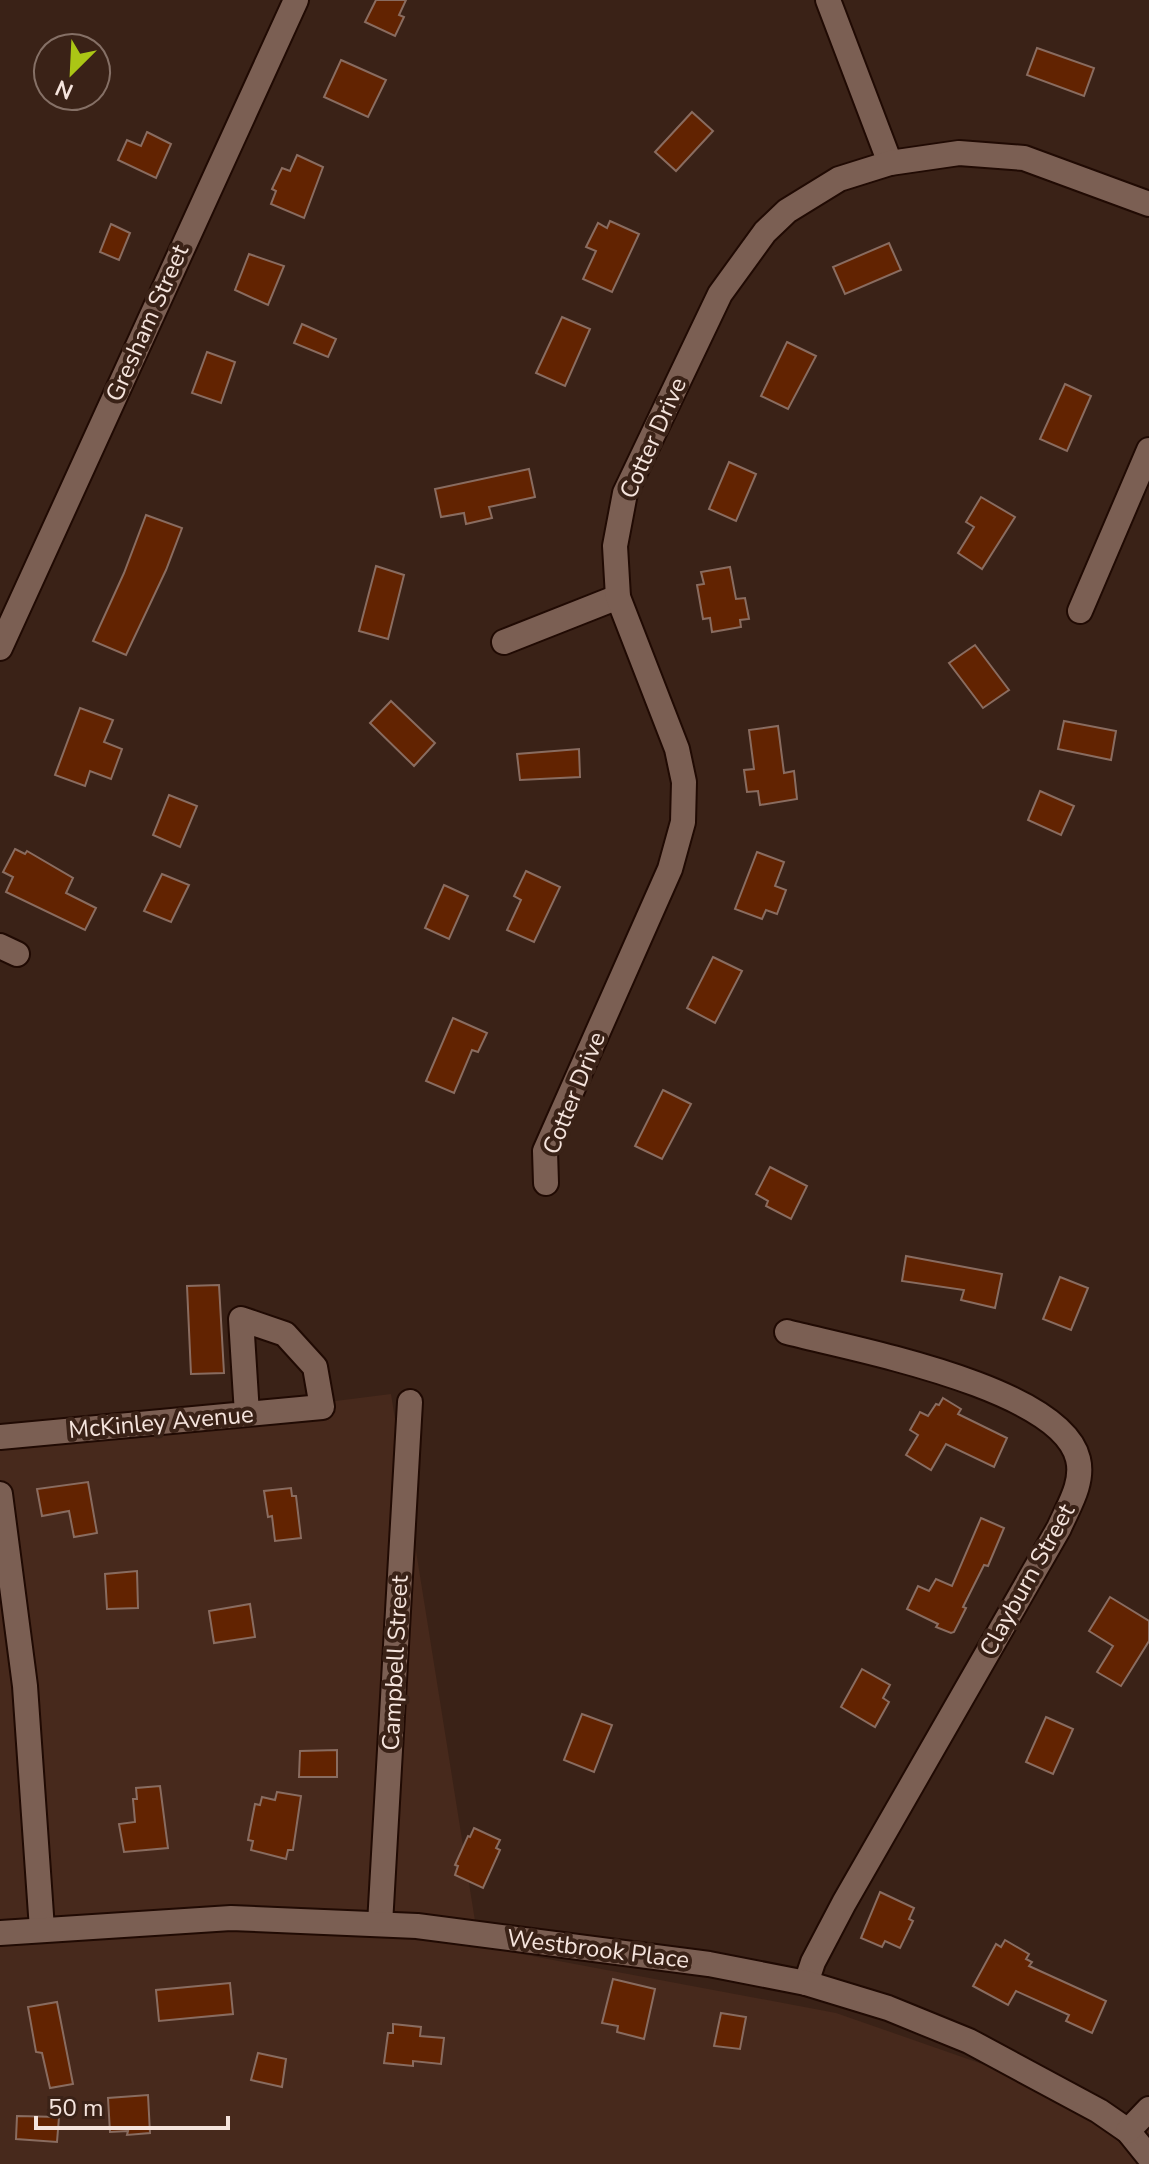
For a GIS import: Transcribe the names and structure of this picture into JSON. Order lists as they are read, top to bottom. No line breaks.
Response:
{"streets":{"street":["Gresham Street","Cotter Drive","McKinley Avenue","Clayburn Street","Campbell Street","Westbrook Place"]},"crossings":[["Clayburn Street","Westbrook Place"],["Campbell Street","Westbrook Place"]],"scale_bar":"50 m","north":"bottom left"}
